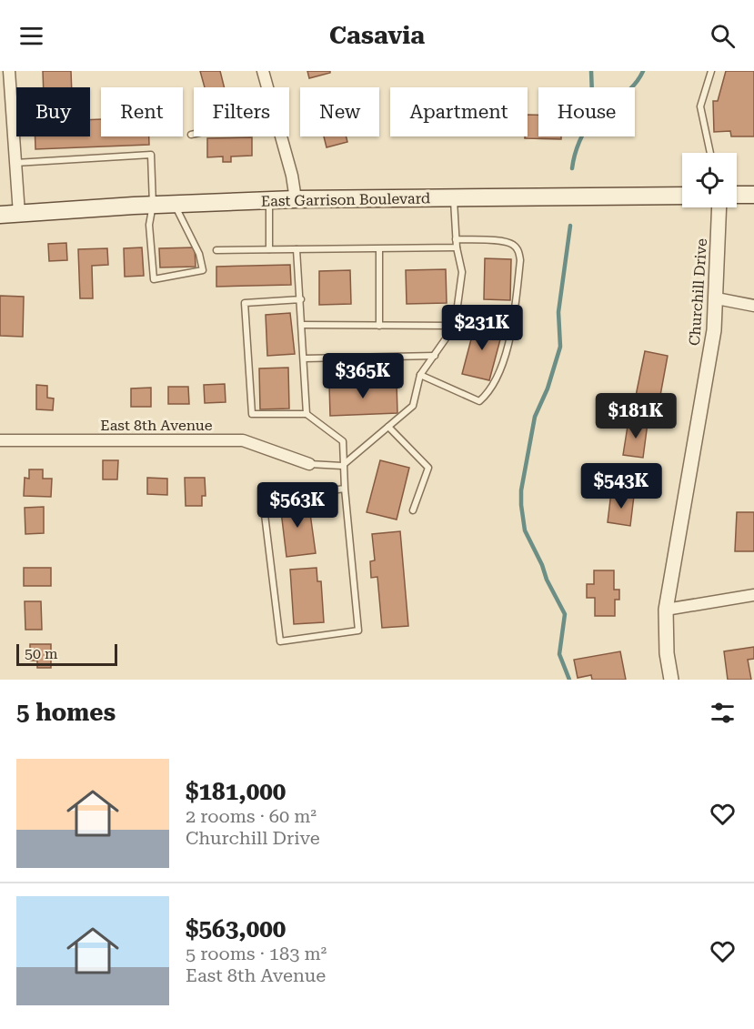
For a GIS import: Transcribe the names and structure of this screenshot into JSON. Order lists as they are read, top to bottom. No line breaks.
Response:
{"streets":{"main road":["East Garrison Boulevard"],"street":["Churchill Drive","East 8th Avenue"]},"scale_bar":"50 m","page":{"header":"Casavia","chip":["Buy","Rent","Filters","New","Apartment","House"],"price":["$231K","$365K","$181K","$543K","$563K"],"scale":"50 m","heading":"5 homes","list":[{"name":"$181,000","note":"2 rooms · 60 m² · Churchill Drive"},{"name":"$563,000","note":"5 rooms · 183 m² · East 8th Avenue"}]}}
